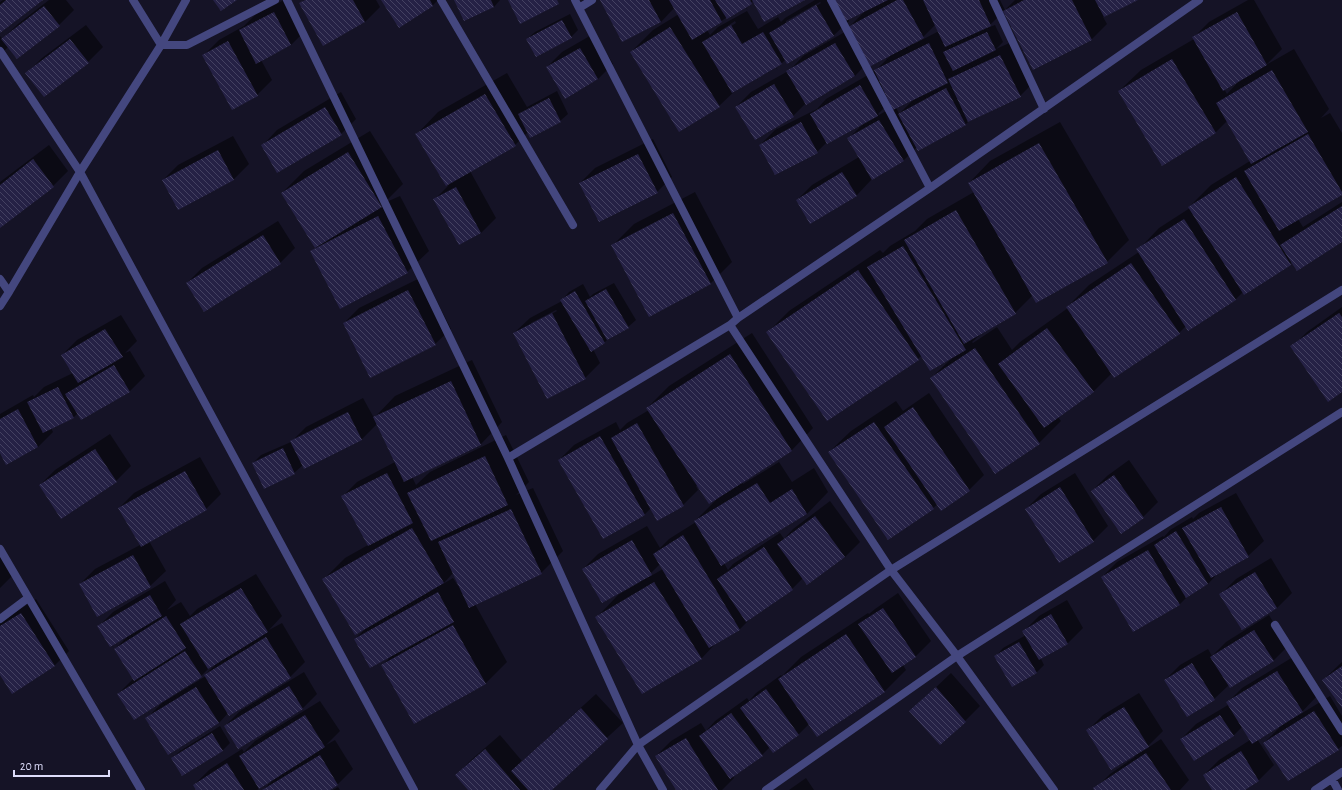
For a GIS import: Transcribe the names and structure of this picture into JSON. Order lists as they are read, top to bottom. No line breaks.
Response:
{"scale_bar":"20 m"}
